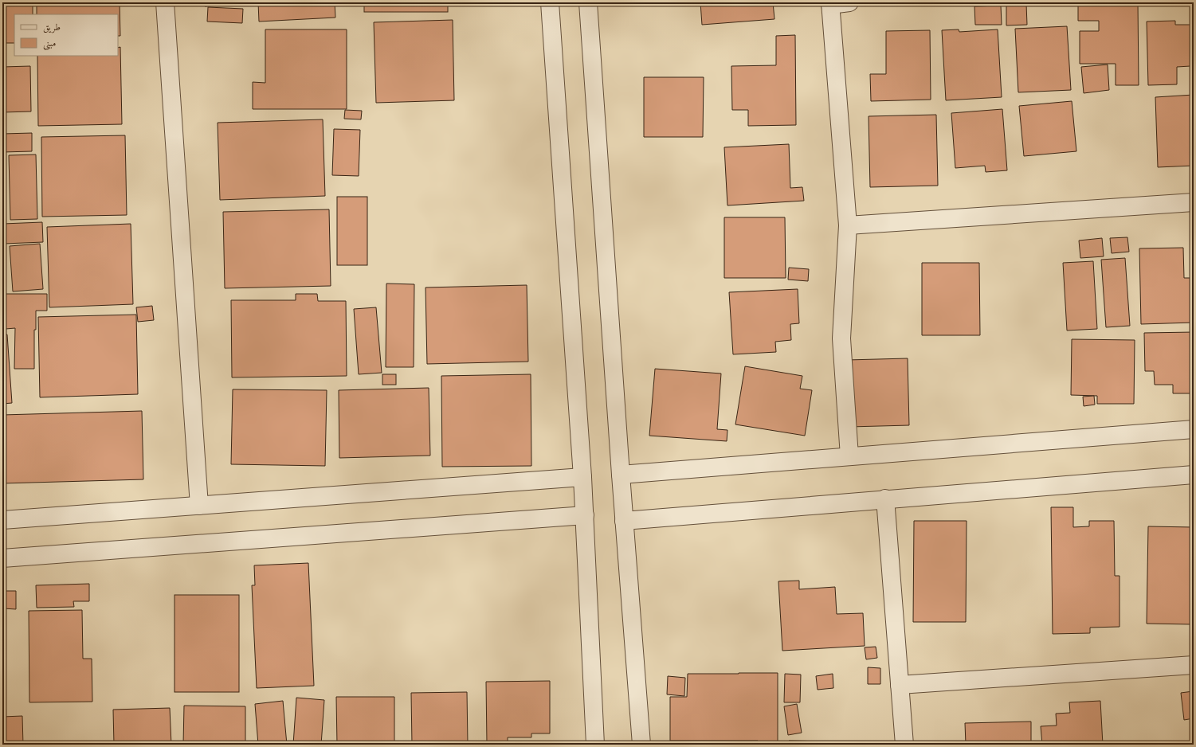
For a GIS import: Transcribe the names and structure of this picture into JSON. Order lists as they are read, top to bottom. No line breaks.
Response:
{"legend":["طريق","مبنى"]}
